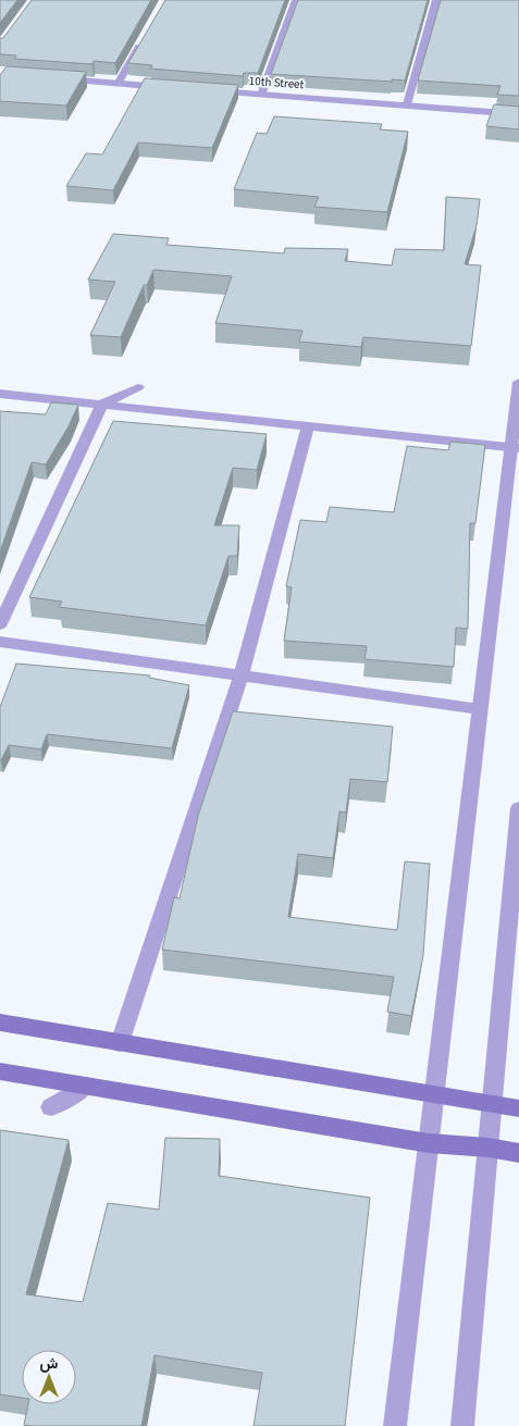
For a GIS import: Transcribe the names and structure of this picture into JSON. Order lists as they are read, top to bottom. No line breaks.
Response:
{"streets":{"street":["10th Street"]},"north":"top"}
